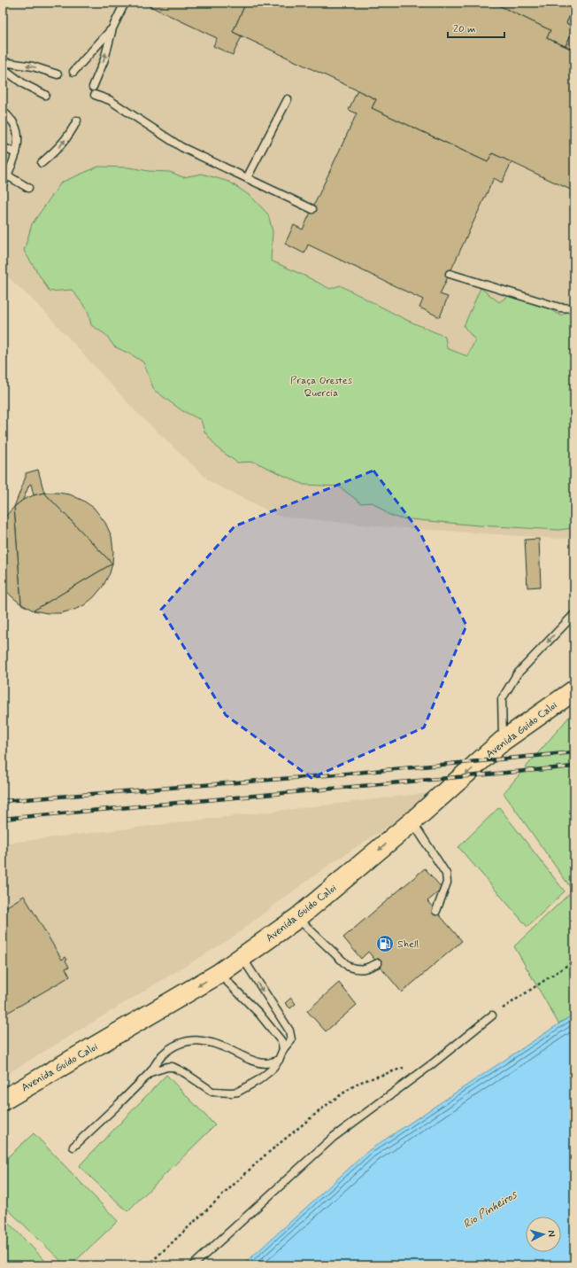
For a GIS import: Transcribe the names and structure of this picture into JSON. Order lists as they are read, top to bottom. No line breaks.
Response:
{"streets":{"highway":["Avenida Guido Caloi"]},"one_way":["Avenida Guido Caloi"],"water":["Rio Pinheiros"],"parks":["Praça Orestes Quercia"],"places":{"fuel station":["Shell"]},"scale_bar":"20 m","north":"right"}
